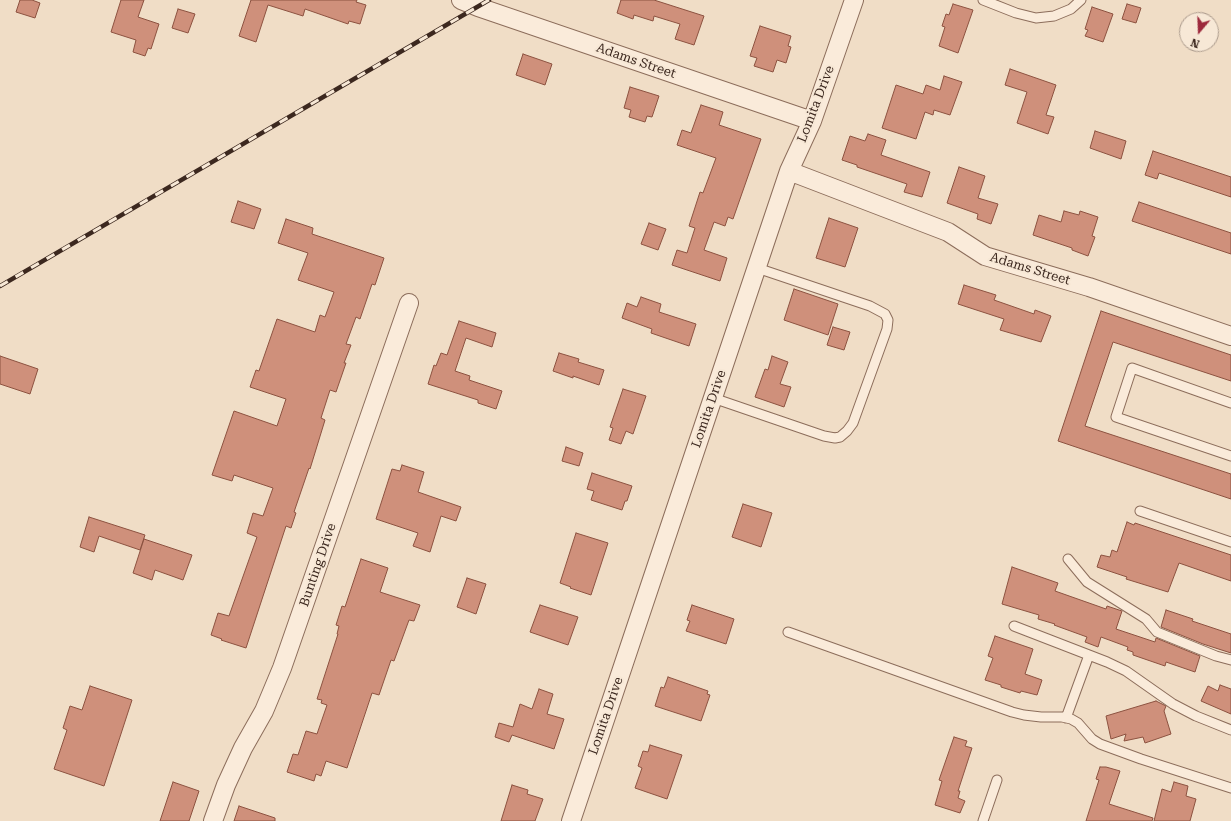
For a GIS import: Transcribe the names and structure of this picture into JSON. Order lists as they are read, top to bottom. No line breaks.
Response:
{"streets":{"street":["Adams Street","Lomita Drive","Bunting Drive"]},"crossings":[["Adams Street","Lomita Drive"]],"north":"bottom"}
